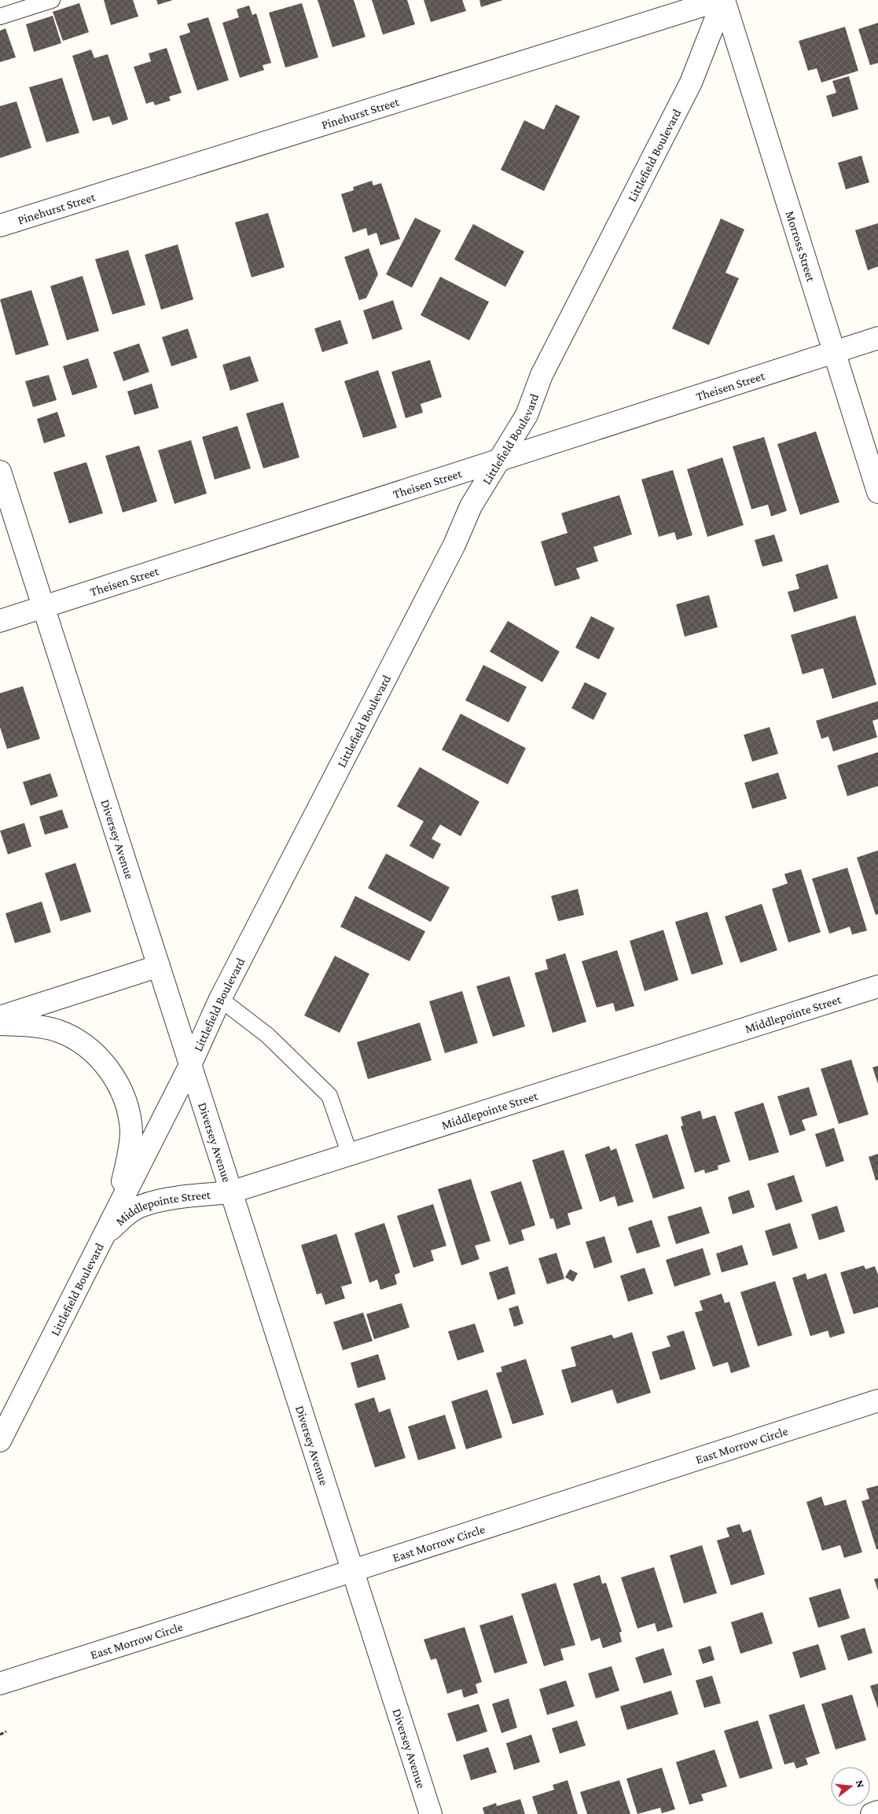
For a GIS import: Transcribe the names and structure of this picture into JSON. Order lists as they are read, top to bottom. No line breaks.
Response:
{"streets":{"street":["Pinehurst Street","Littlefield Boulevard","Morross Street","Theisen Street","Diversey Avenue","Middlepointe Street","East Morrow Circle"]},"crossings":[["Pinehurst Street","Littlefield Boulevard"],["Pinehurst Street","Morross Street"],["Littlefield Boulevard","Morross Street"],["Littlefield Boulevard","Theisen Street"],["Littlefield Boulevard","Diversey Avenue"],["Littlefield Boulevard","Middlepointe Street"],["Morross Street","Theisen Street"],["Theisen Street","Diversey Avenue"],["Diversey Avenue","Middlepointe Street"],["Diversey Avenue","East Morrow Circle"]],"north":"right"}
